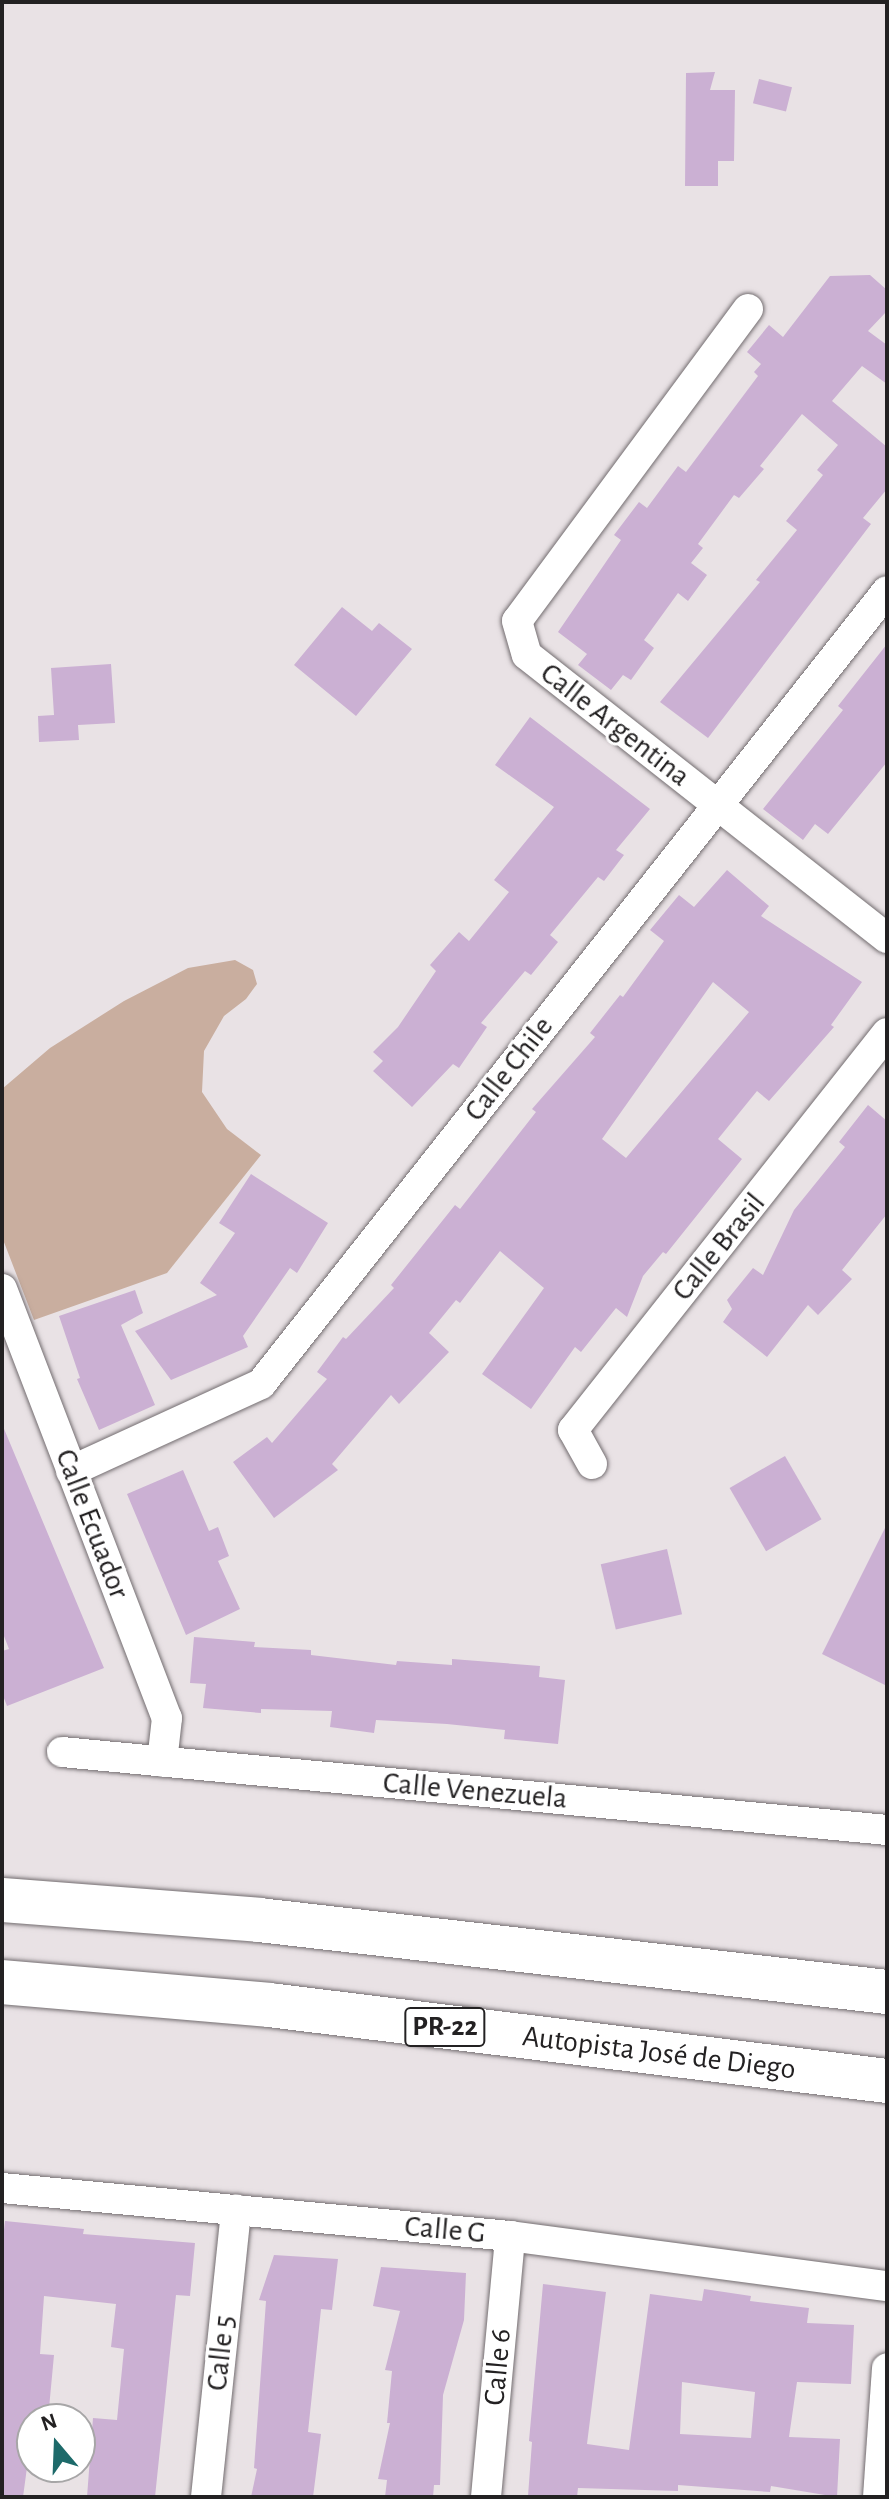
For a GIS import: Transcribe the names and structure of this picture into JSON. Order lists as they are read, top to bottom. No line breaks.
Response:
{"streets":{"highway":["PR-22","Autopista José de Diego"],"street":["Calle Argentina","Calle Chile","Calle Brasil","Calle Ecuador","Calle Venezuela","Calle G","Calle 5","Calle 6"]},"crossings":[["Calle Argentina","Calle Chile"],["Calle Chile","Calle Ecuador"],["Calle Ecuador","Calle Venezuela"],["Calle G","Calle 5"],["Calle G","Calle 6"]],"north":"top"}
